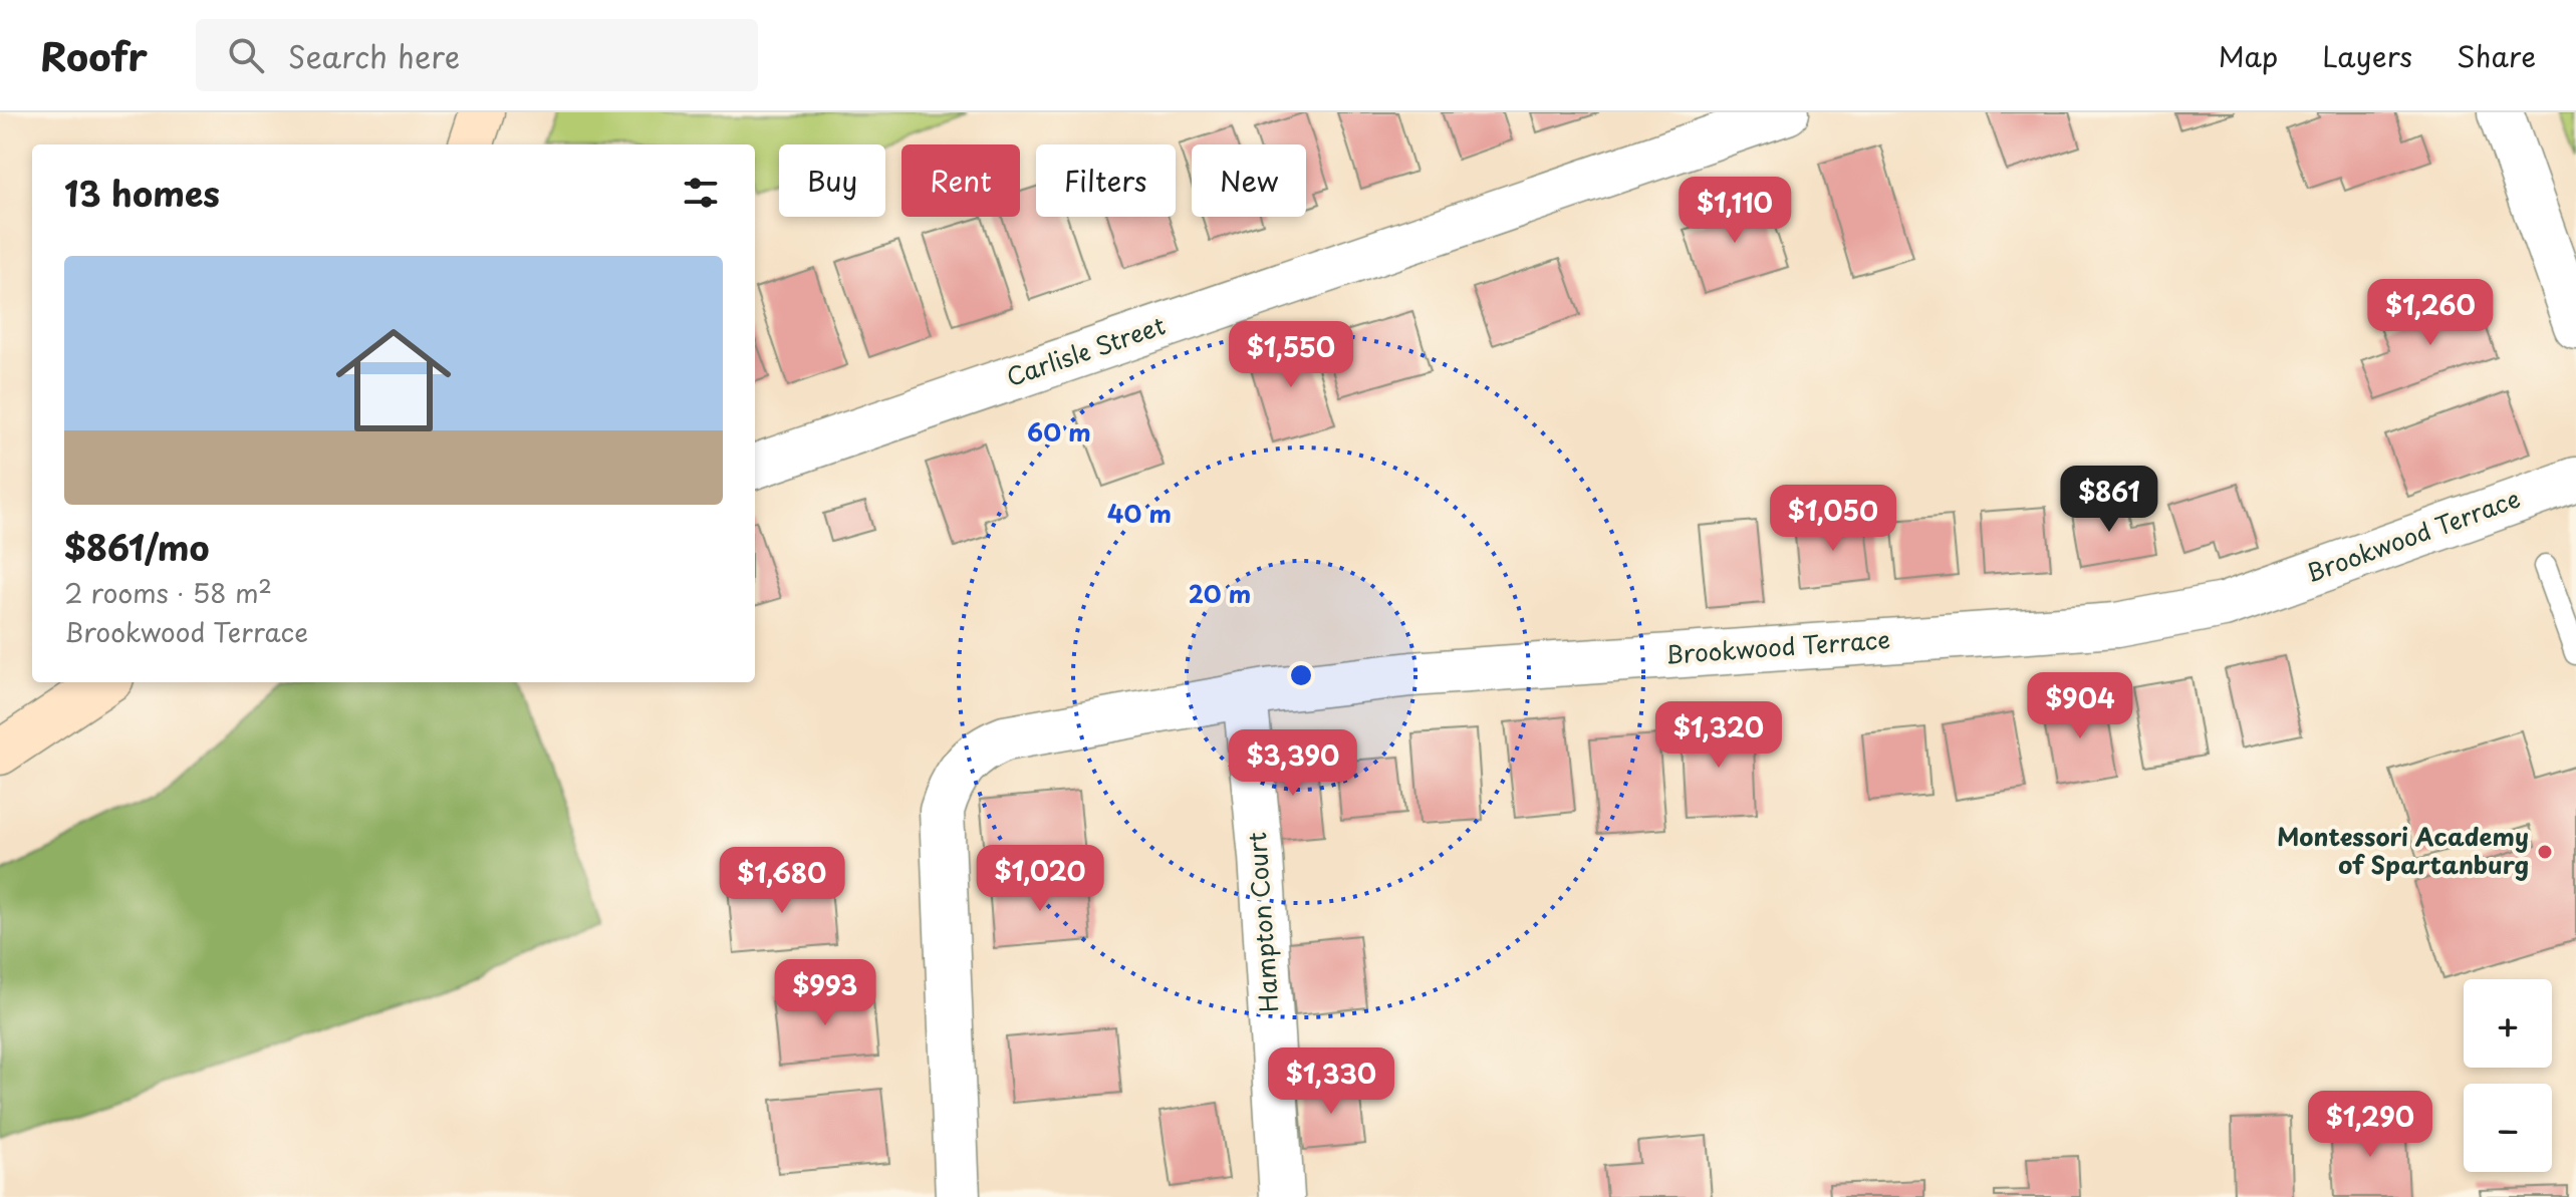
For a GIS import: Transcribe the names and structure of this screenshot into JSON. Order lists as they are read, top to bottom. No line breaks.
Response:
{"streets":{"street":["Carlisle Street","Brookwood Terrace","Hampton Court"]},"crossings":[["Brookwood Terrace","Hampton Court"]],"places":["Montessori Academy of Spartanburg"],"page":{"header":"Roofr","search":"Search here","nav":["Map","Layers","Share"],"chip":["Buy","Rent","Filters","New"],"heading":"13 homes","price":["$1,110","$1,260","$1,550","$861","$1,050","$904","$1,320","$3,390","$1,020","$1,680","$993","$1,330","$1,290"],"list":[{"name":"$861/mo","note":"2 rooms · 58 m² · Brookwood Terrace"}],"map_buttons":["+","−"]},"rings":["60 m","40 m","20 m"]}
